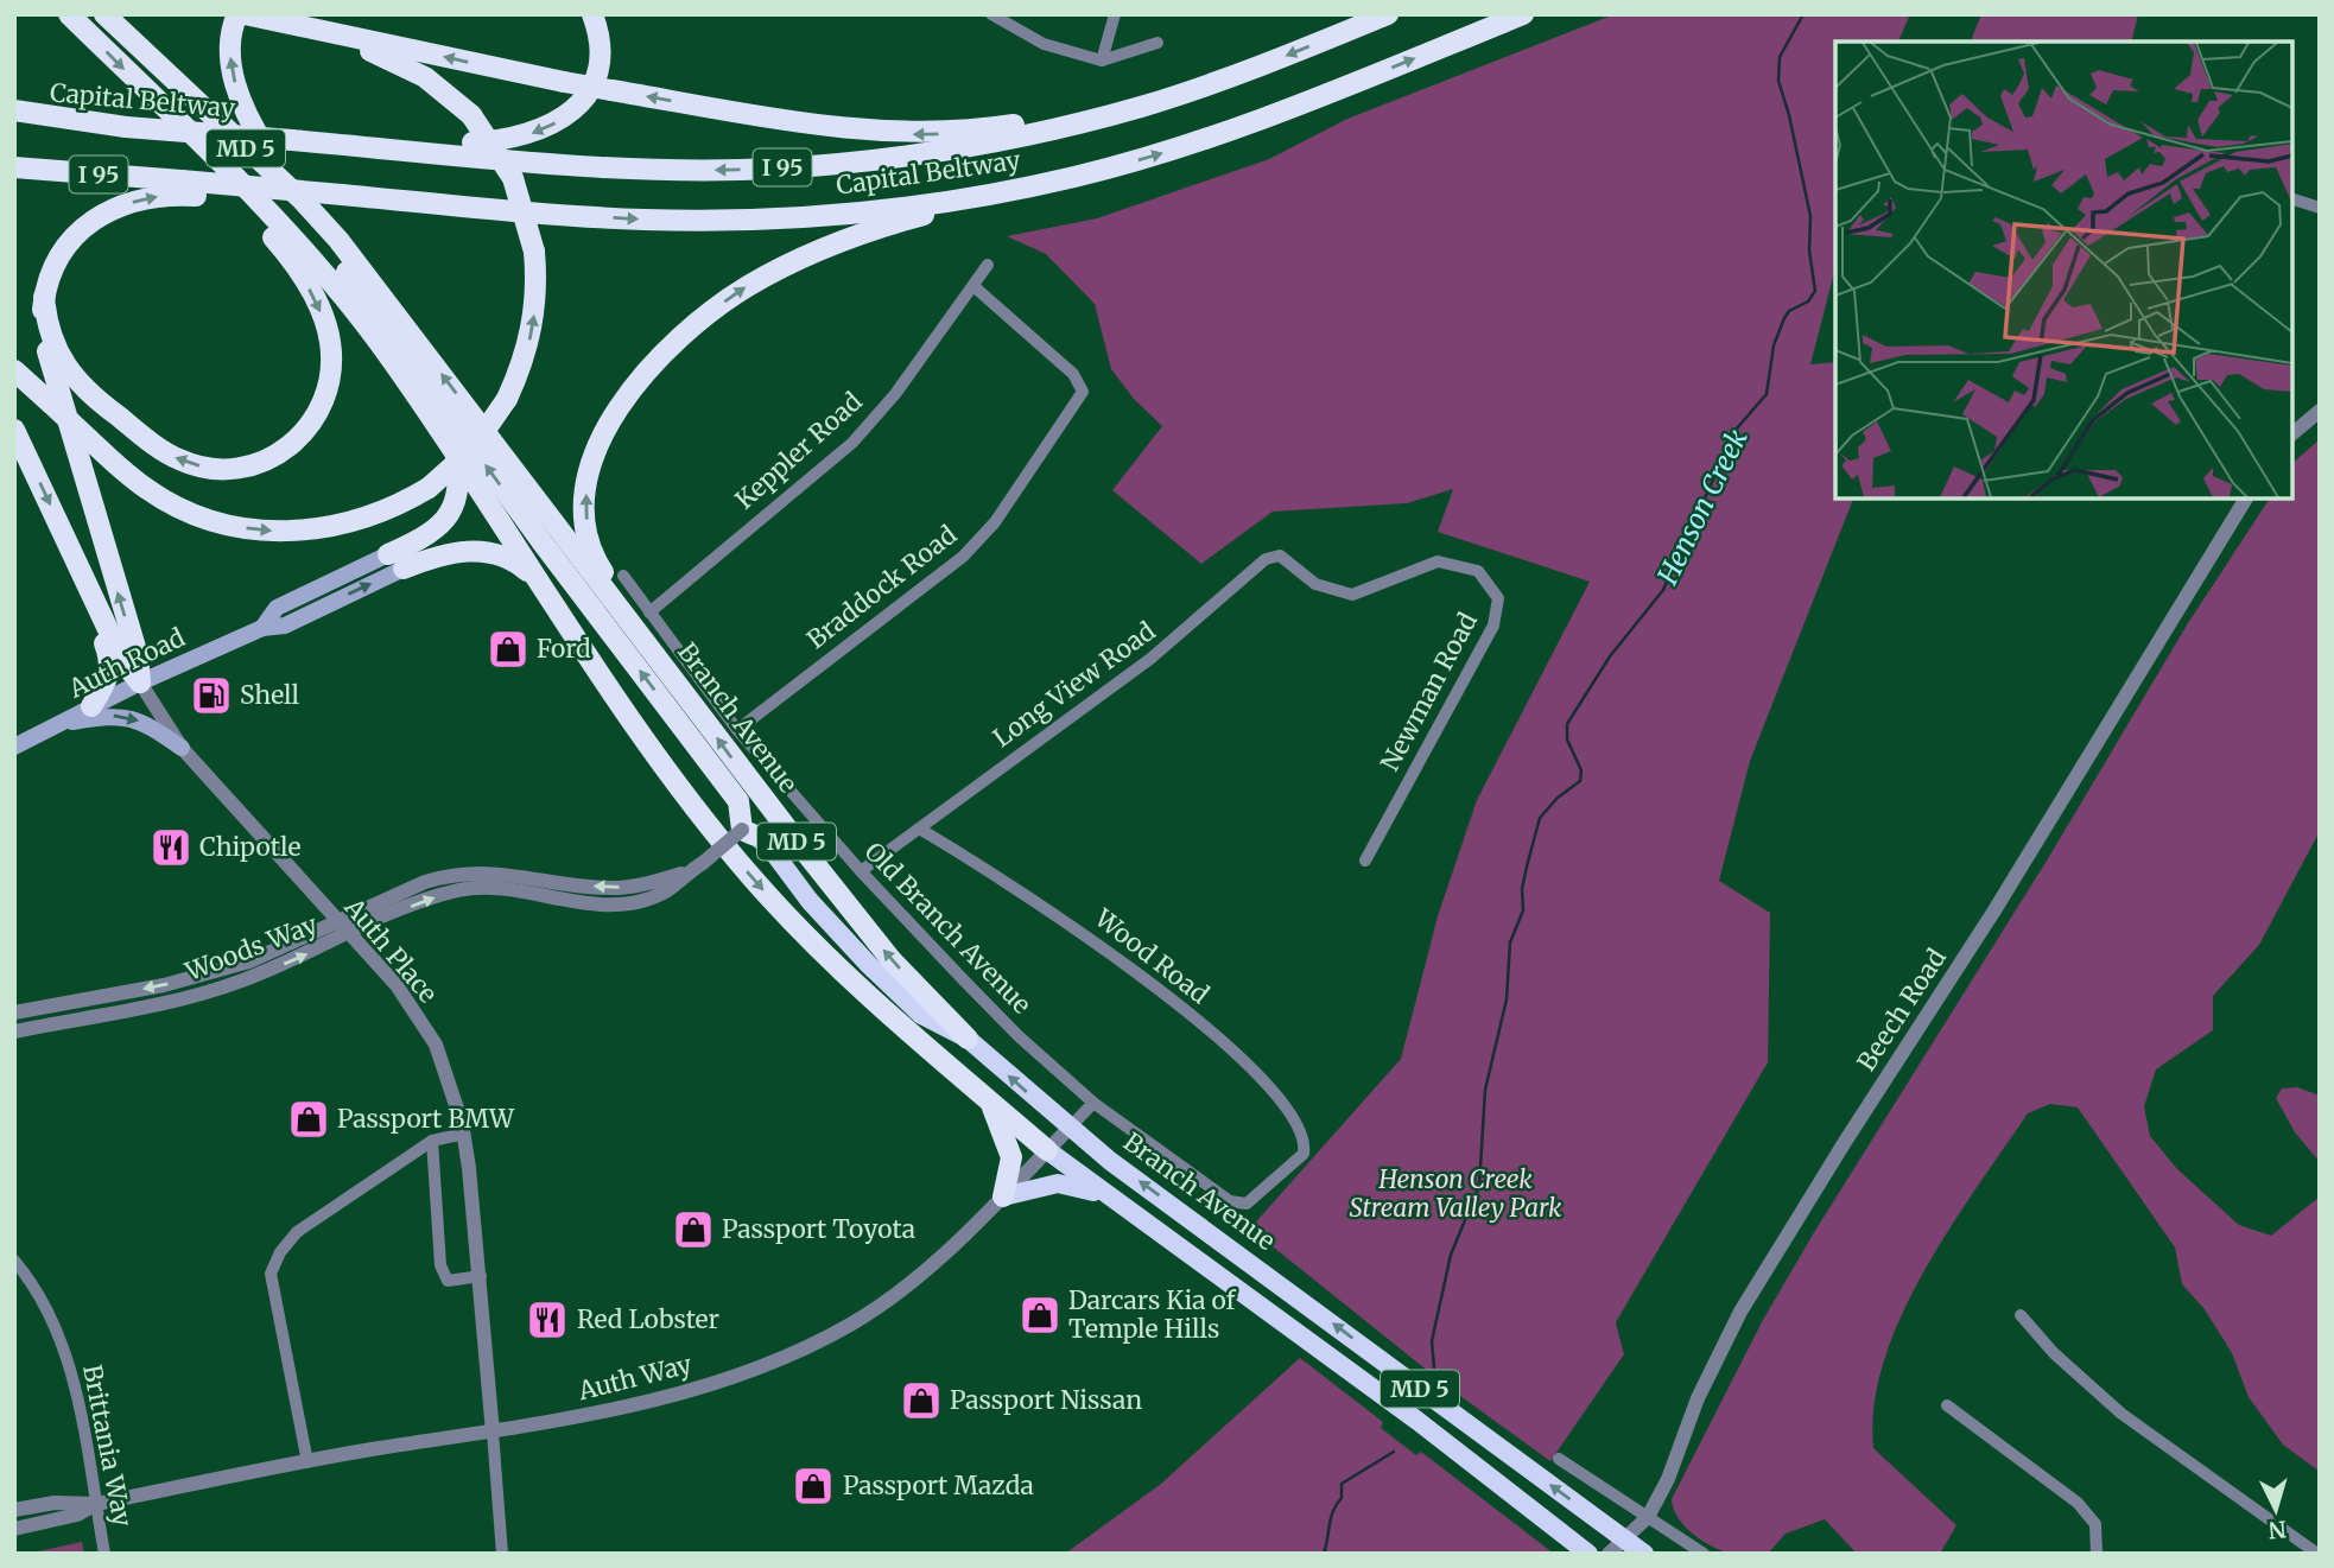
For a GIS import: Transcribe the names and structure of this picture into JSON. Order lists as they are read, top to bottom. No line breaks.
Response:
{"streets":{"highway":["Capital Beltway","MD 5","I 95","Branch Avenue"],"main road":["Auth Road"],"street":["Keppler Road","Braddock Road","Long View Road","Newman Road","Old Branch Avenue","Woods Way","Auth Place","Wood Road","Beech Road","Auth Way","Brittania Way"]},"crossings":[["MD 5","Auth Way"],["Keppler Road","Braddock Road"],["Keppler Road","Old Branch Avenue"],["Braddock Road","Old Branch Avenue"],["Auth Road","Auth Place"],["Long View Road","Newman Road"],["Long View Road","Old Branch Avenue"],["Long View Road","Wood Road"],["Branch Avenue","Beech Road"],["Branch Avenue","Auth Way"],["Old Branch Avenue","Wood Road"],["Old Branch Avenue","Auth Way"],["Woods Way","Auth Place"],["Auth Place","Auth Way"],["Auth Way","Brittania Way"]],"water":["Henson Creek"],"parks":["Henson Creek Stream Valley Park"],"places":{"shop":["Ford","Passport BMW","Passport Toyota","Darcars Kia of Temple Hills","Passport Nissan","Passport Mazda"],"fuel station":["Shell"],"restaurant":["Chipotle","Red Lobster"]},"north":"bottom"}
